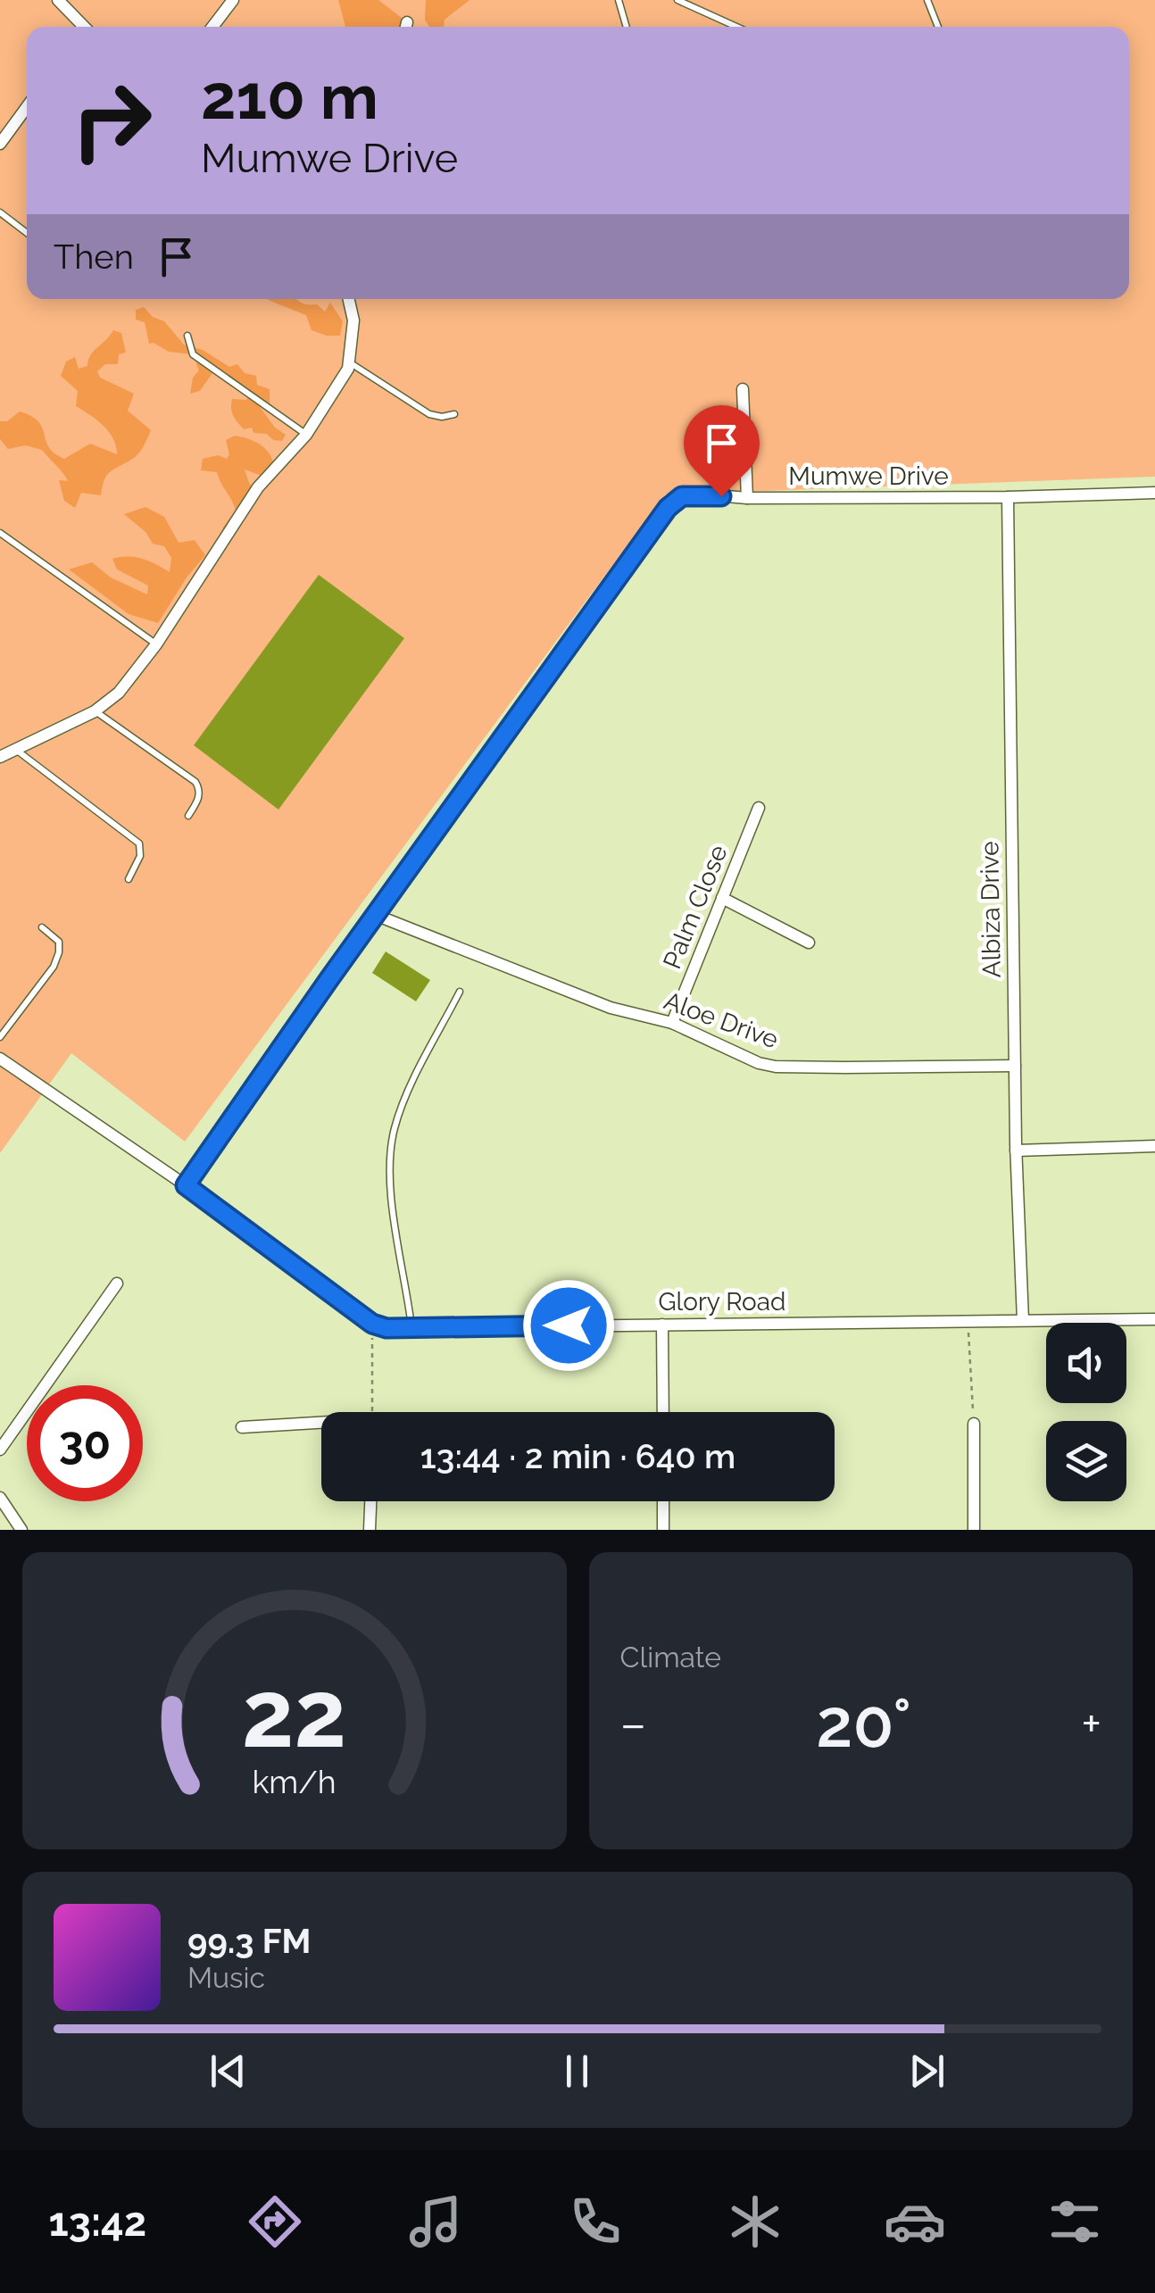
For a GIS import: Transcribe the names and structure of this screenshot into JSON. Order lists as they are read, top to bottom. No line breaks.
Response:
{"streets":{"street":["Mumwe Drive","Palm Close","Albiza Drive","Aloe Drive","Glory Road"]},"crossings":[["Mumwe Drive","Albiza Drive"],["Mumwe Drive","Aloe Drive"],["Palm Close","Aloe Drive"],["Albiza Drive","Aloe Drive"],["Albiza Drive","Glory Road"]],"page":{"turn":["210 m","Mumwe Drive"],"then":"Then","limit":"30","trip":"13:44 · 2 min · 640 m","tile":"Climate","heat":["−","20°","+"],"song":["99.3 FM","Music"],"tabs":"13:42","gauge":["22","km/h"]}}
